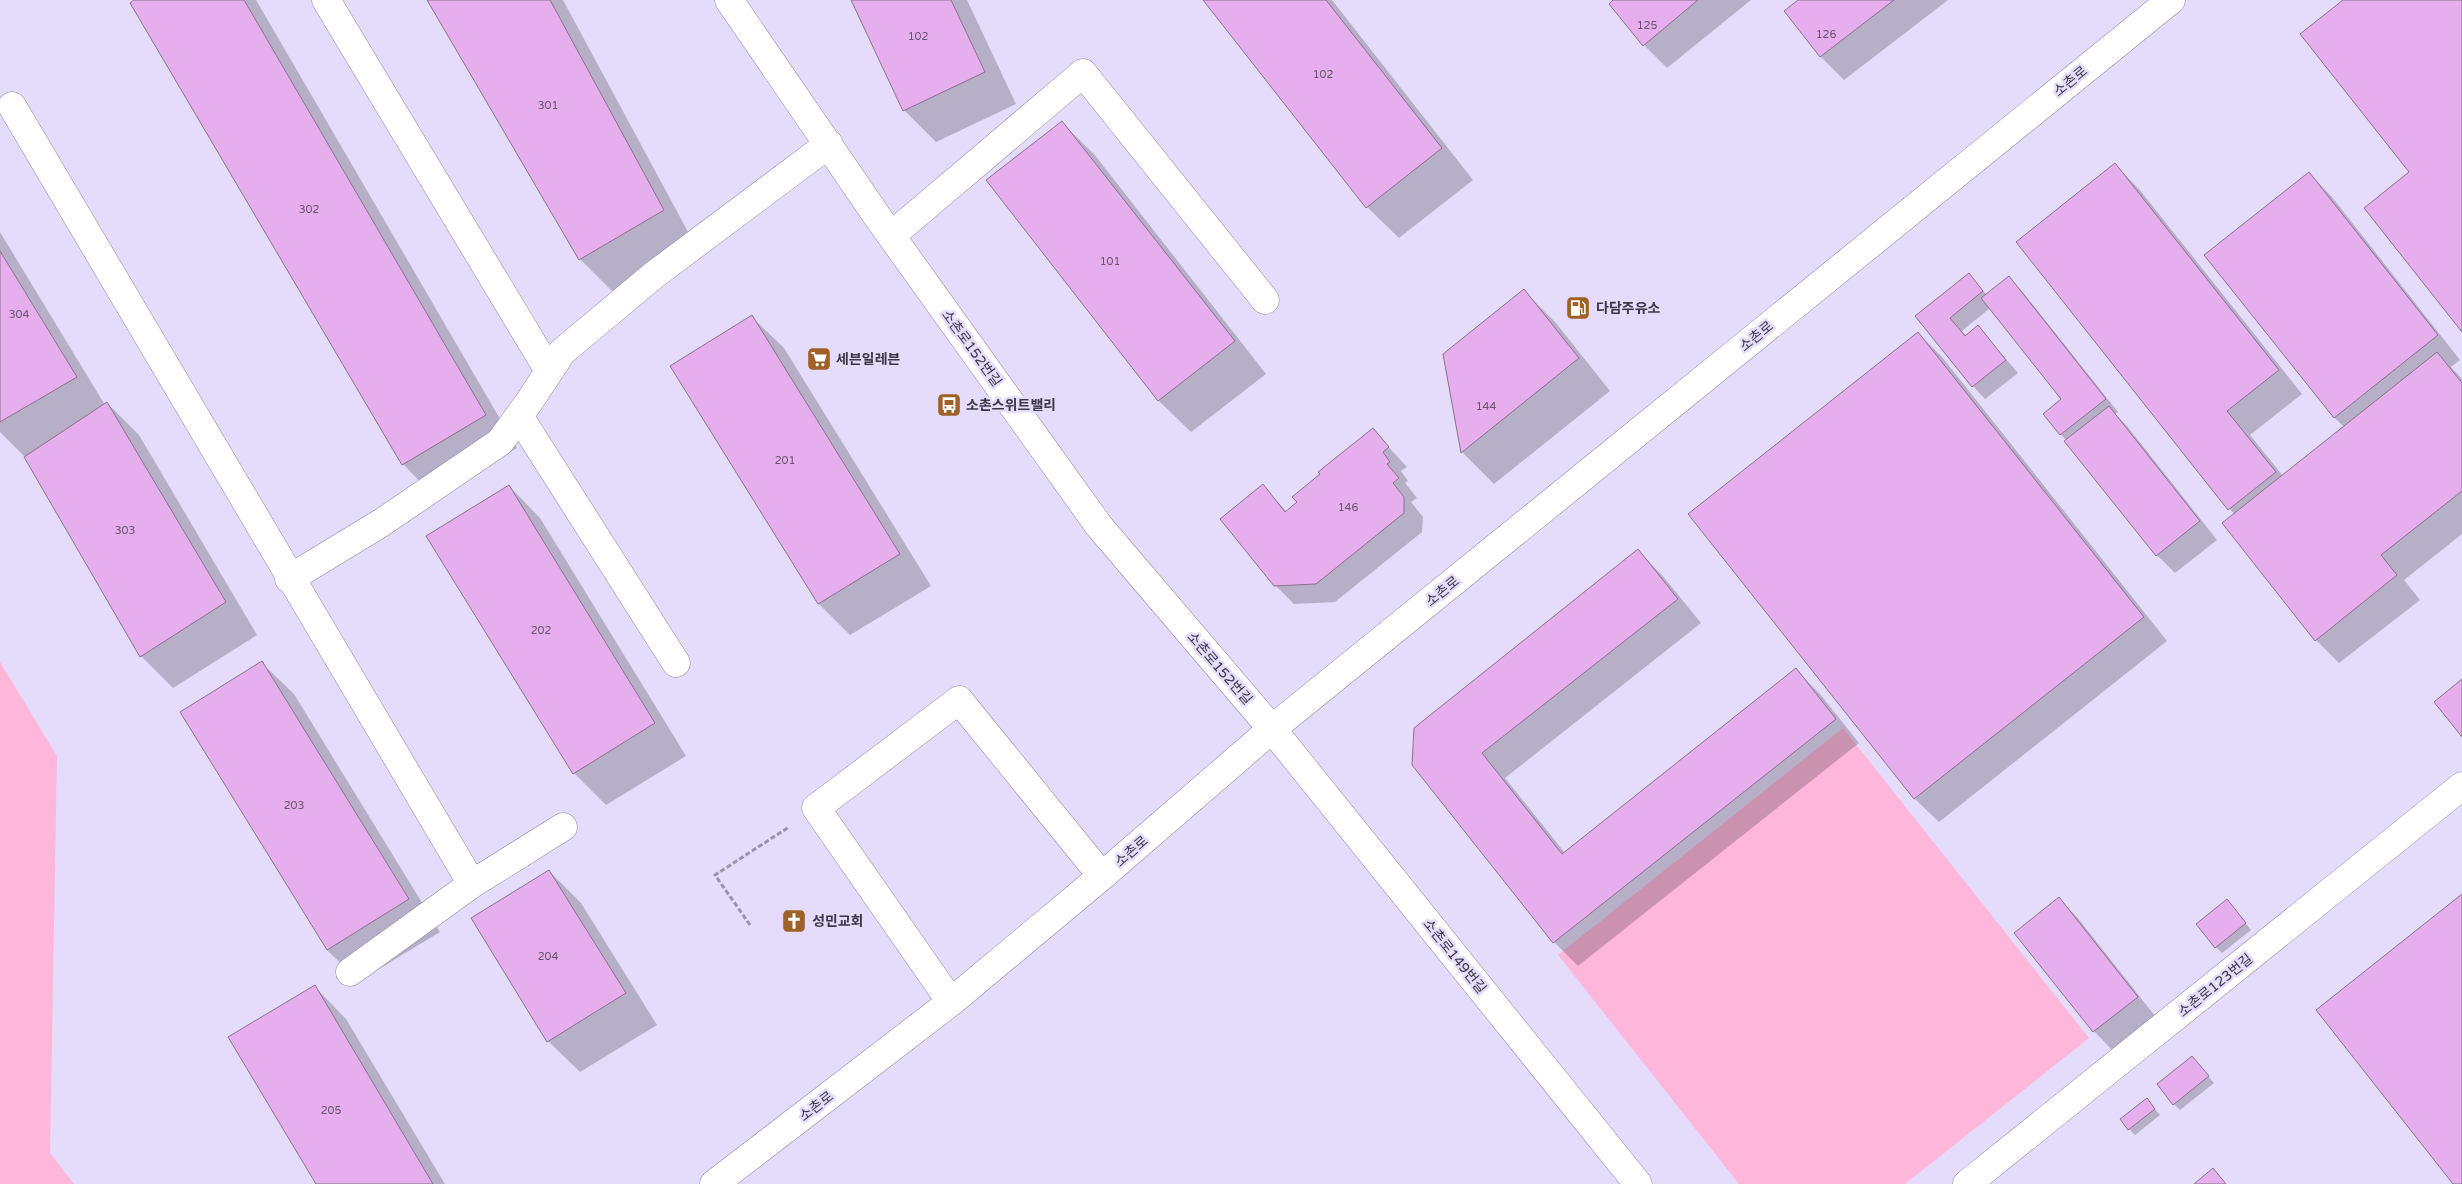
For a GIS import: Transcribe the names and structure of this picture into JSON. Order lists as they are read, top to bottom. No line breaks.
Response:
{"streets":{"street":["소촌로","소촌로152번길","소촌로149번길","소촌로123번길"]},"crossings":[["소촌로","소촌로152번길"],["소촌로","소촌로149번길"],["소촌로152번길","소촌로149번길"]],"places":{"fuel station":["다담주유소"],"supermarket":["세븐일레븐"],"bus stop":["소촌스위트밸리"],"church":["성민교회"]},"house_numbers":["125","126","102","102","301","302","101","304","144","201","146","303","202","203","204","205"]}
